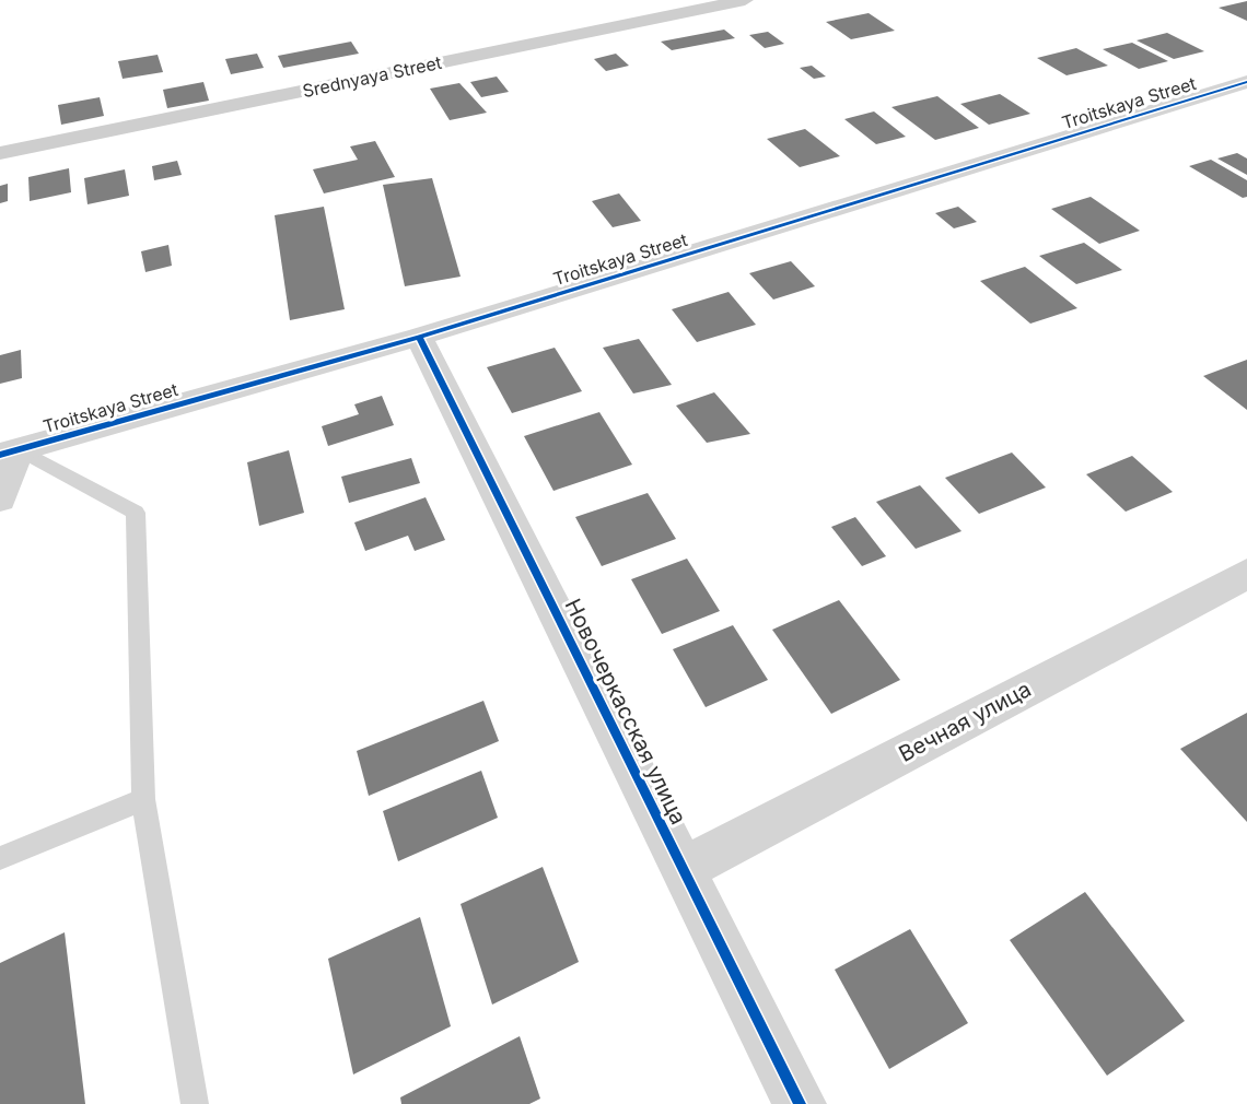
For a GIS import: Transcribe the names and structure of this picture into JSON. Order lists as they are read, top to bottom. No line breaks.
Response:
{"streets":{"street":["Srednyaya Street","Troitskaya Street","Новочеркасская улица","Вечная улица"]},"crossings":[["Troitskaya Street","Новочеркасская улица"],["Новочеркасская улица","Вечная улица"]]}
